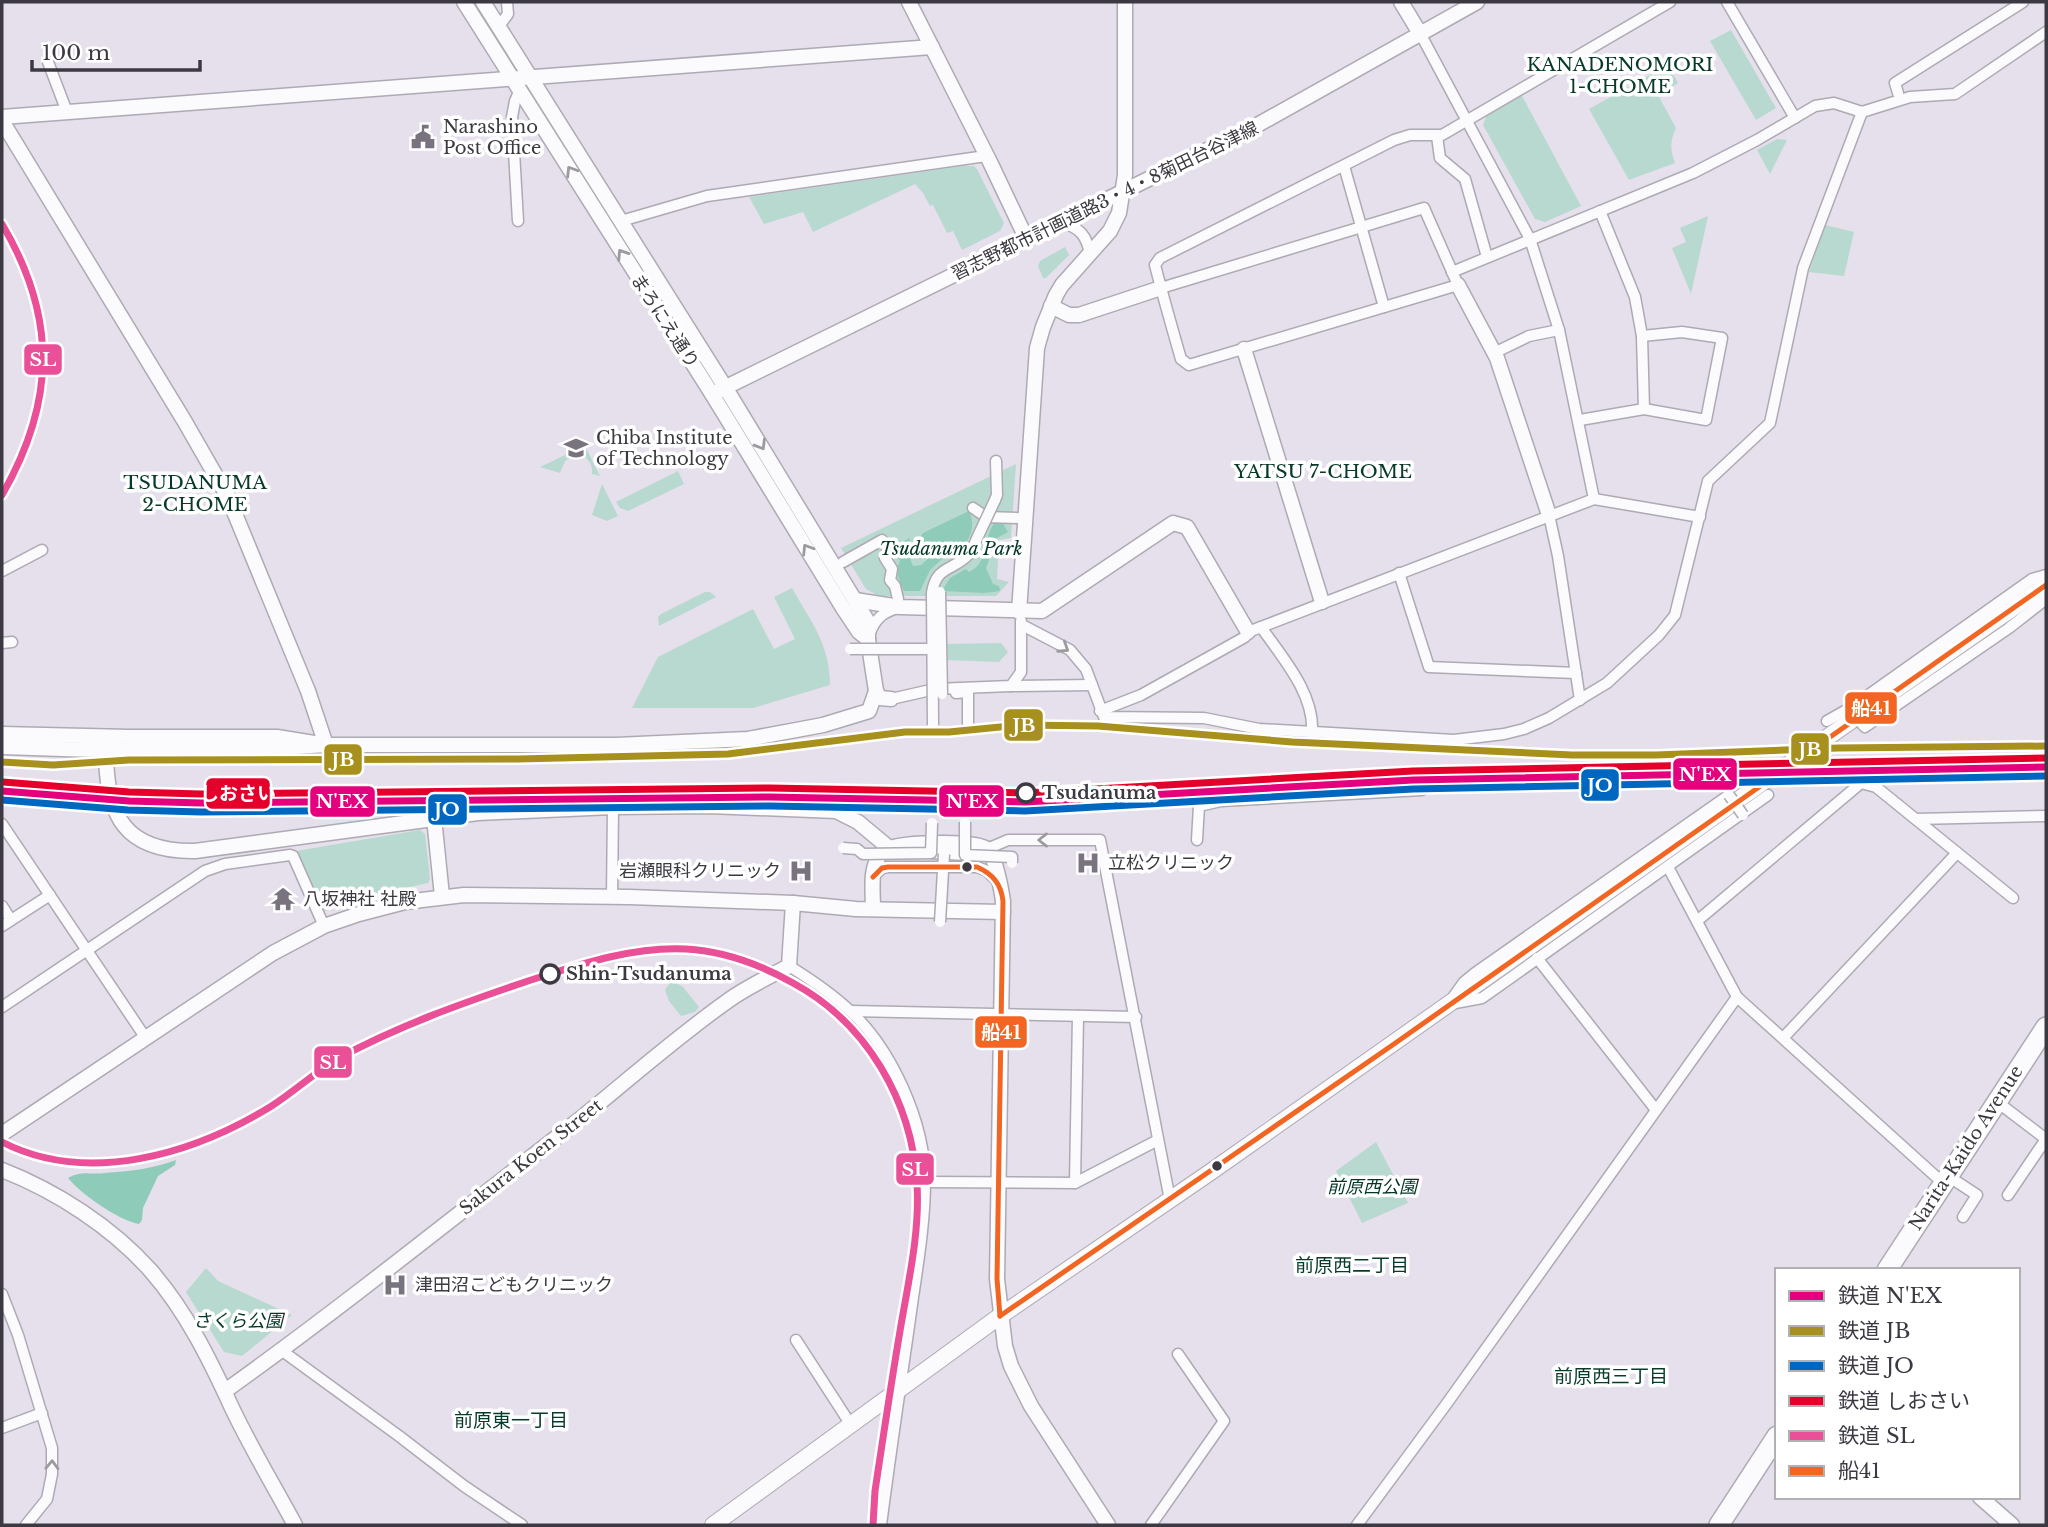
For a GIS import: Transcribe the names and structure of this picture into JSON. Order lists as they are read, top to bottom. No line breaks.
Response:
{"streets":{"highway":["Narita-Kaido Avenue"],"street":["習志野都市計画道路3・4・8菊田台谷津線","まろにえ通り","Sakura Koen Street"]},"crossings":[["習志野都市計画道路3・4・8菊田台谷津線","まろにえ通り"]],"districts":["KANADENOMORI 1-CHOME","YATSU 7-CHOME","TSUDANUMA 2-CHOME","前原西二丁目","前原西三丁目","前原東一丁目"],"parks":["Tsudanuma Park","前原西公園","さくら公園"],"places":{"public building":["Narashino Post Office"],"school or university":["Chiba Institute of Technology"],"other":["Tsudanuma","Shin-Tsudanuma"],"hospital":["立松クリニック","岩瀬眼科クリニック","津田沼こどもクリニック"],"temple":["八坂神社 社殿"]},"lines":["rail line SL","transit line 船41","rail line JB","rail line しおさい","rail line N'EX","rail line JO"],"legend":["鉄道 N'EX","鉄道 JB","鉄道 JO","鉄道 しおさい","鉄道 SL","船41"],"scale_bar":"100 m"}
